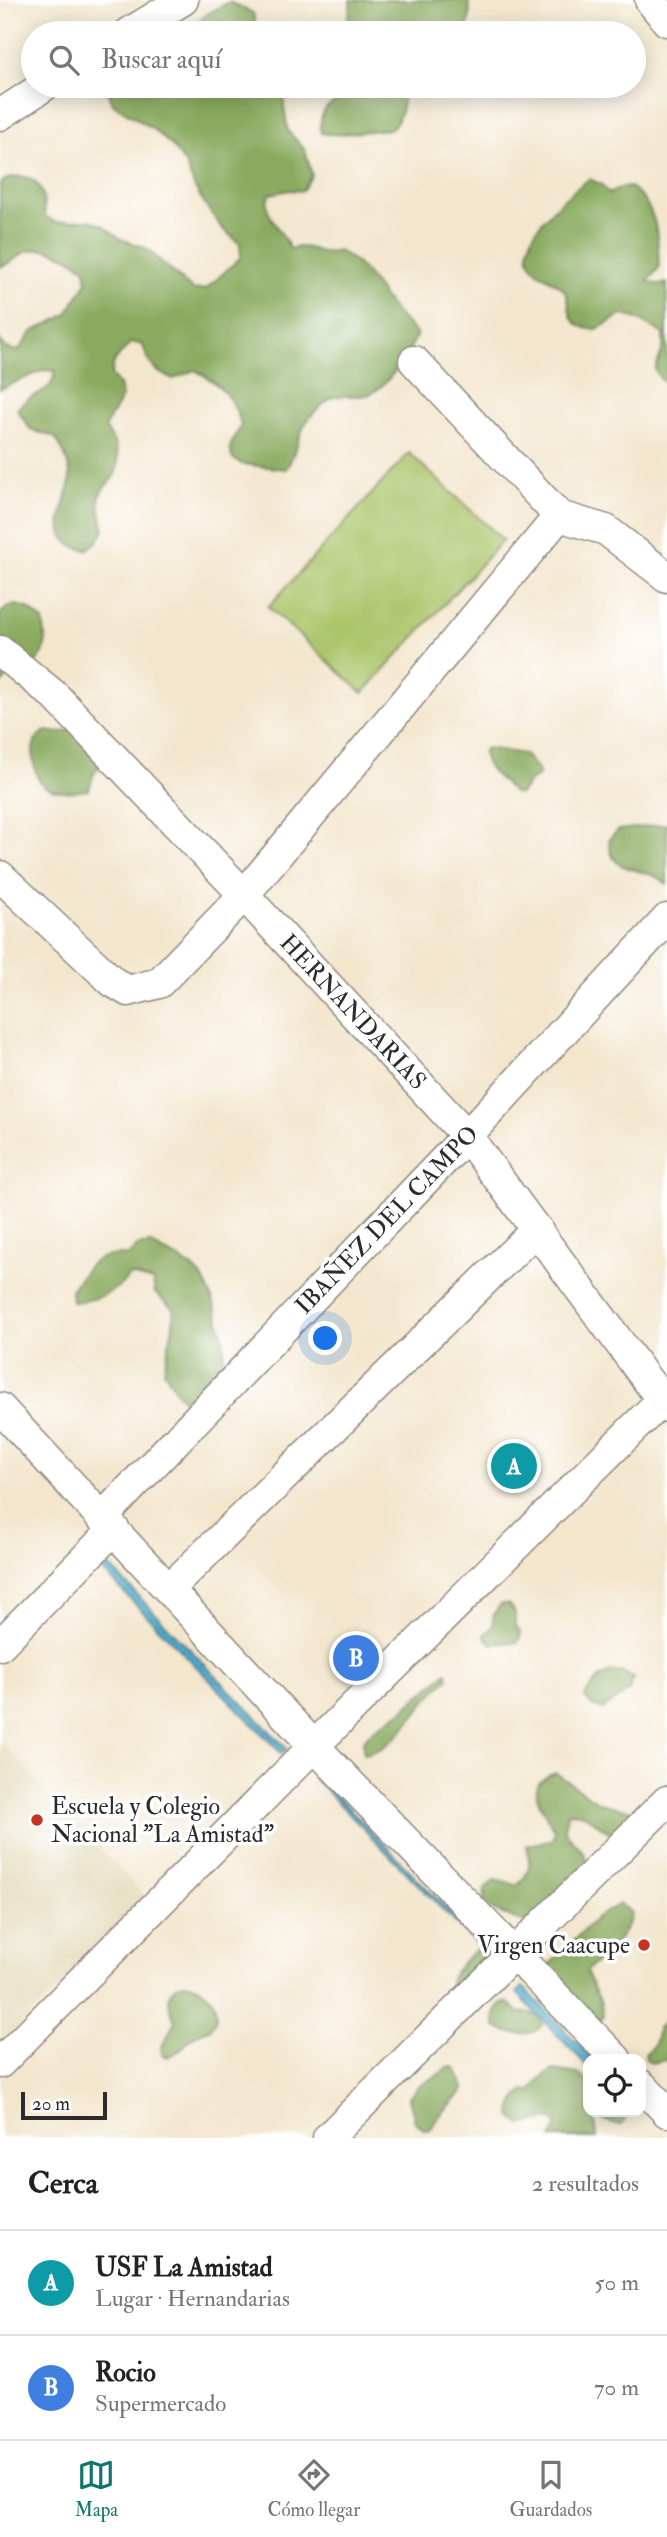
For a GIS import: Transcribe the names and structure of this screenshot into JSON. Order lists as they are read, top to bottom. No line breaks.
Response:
{"streets":{"street":["HERNANDARIAS","IBAÑEZ DEL CAMPO"]},"crossings":[["HERNANDARIAS","IBAÑEZ DEL CAMPO"]],"places":["Escuela y Colegio Nacional \"La Amistad\"","Virgen Caacupe"],"scale_bar":"20 m","page":{"search":"Buscar aquí","pins":["A","B"],"scale":"20 m","heading":["Cerca","2 resultados"],"list":[{"mark":"A","name":"USF La Amistad","note":"Lugar · Hernandarias","value":"50 m"},{"mark":"B","name":"Rocio","note":"Supermercado","value":"70 m"}],"nav":["Mapa","Cómo llegar","Guardados"]}}
